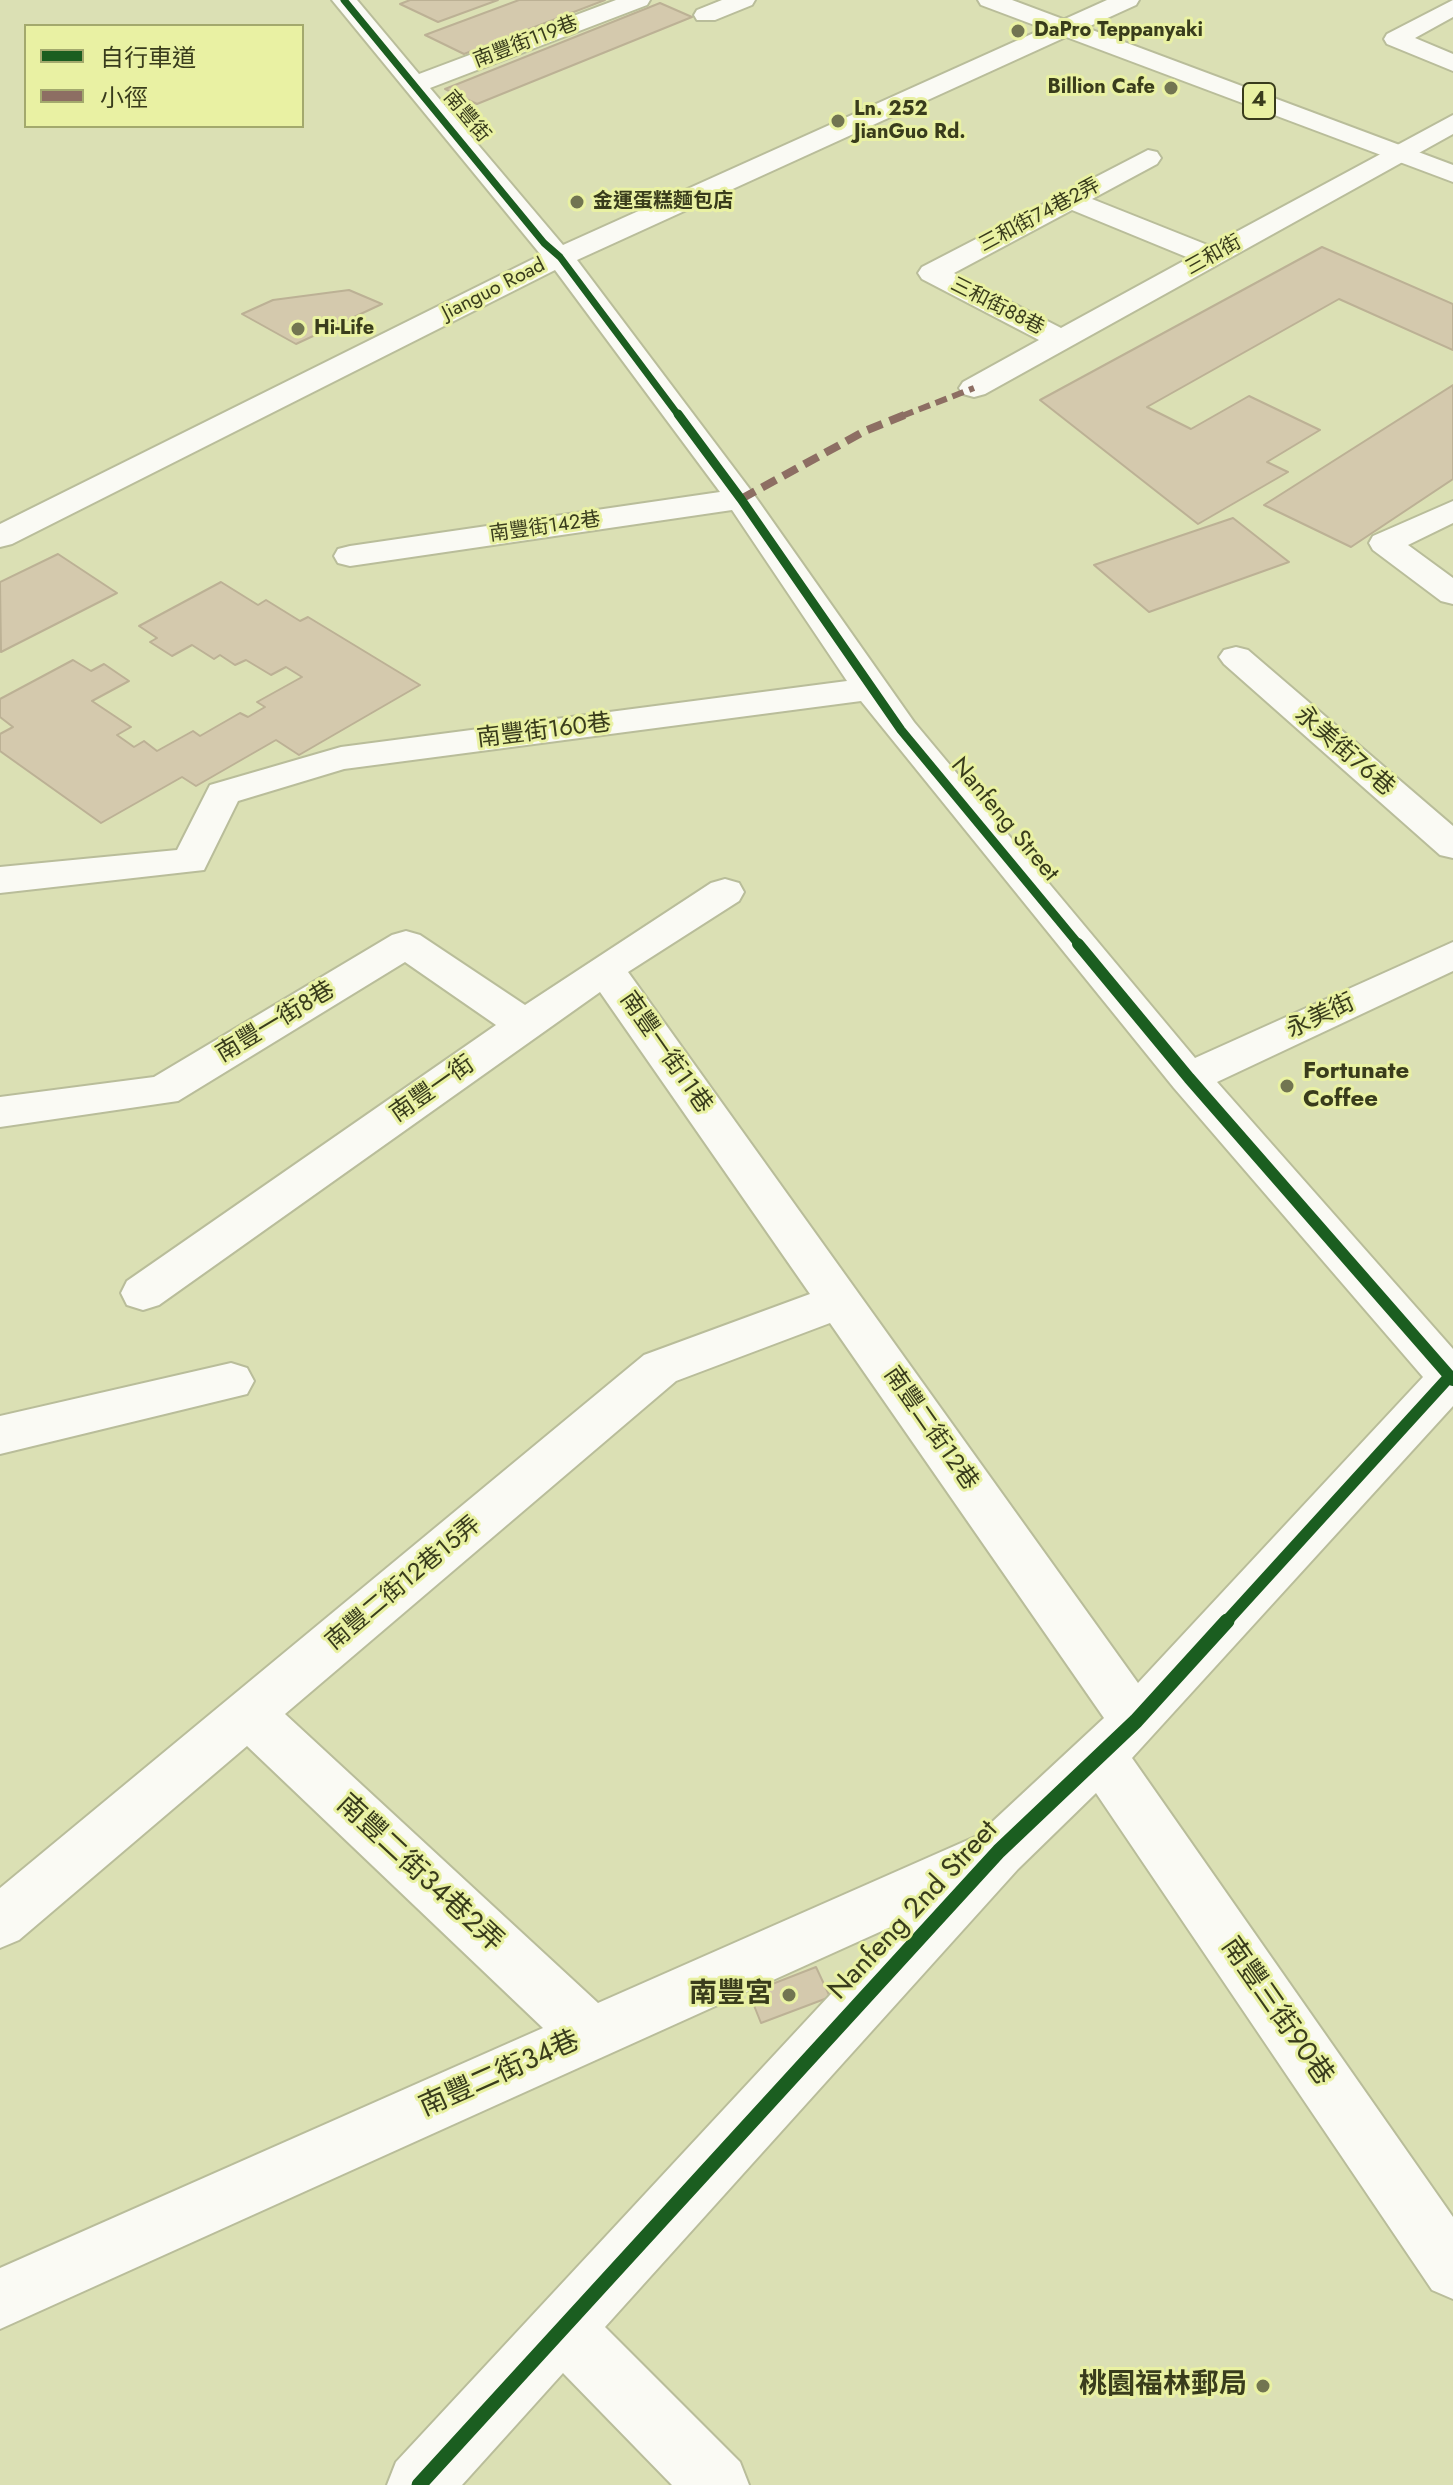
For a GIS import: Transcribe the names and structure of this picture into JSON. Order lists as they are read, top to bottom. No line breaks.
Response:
{"streets":{"street":["南豐街119巷","4","南豐街","三和街74巷2弄","三和街","Jianguo Road","三和街88巷","南豐街142巷","南豐街160巷","永美街76巷","Nanfeng Street","永美街","南豐一街8巷","南豐一街11巷","南豐一街","南豐二街12巷","南豐二街12巷15弄","南豐二街34巷2弄","Nanfeng 2nd Street","南豐三街90巷","南豐二街34巷"]},"crossings":[["南豐街119巷","南豐街"],["4","三和街"],["4","Jianguo Road"],["南豐街","Jianguo Road"],["南豐街","Nanfeng Street"],["三和街74巷2弄","三和街88巷"],["三和街","三和街88巷"],["Jianguo Road","Nanfeng Street"],["南豐街142巷","Nanfeng Street"],["南豐街160巷","Nanfeng Street"],["Nanfeng Street","永美街"],["Nanfeng Street","Nanfeng 2nd Street"],["南豐一街8巷","南豐一街"],["南豐一街11巷","南豐一街"],["南豐一街11巷","南豐二街12巷"],["南豐二街12巷","南豐二街12巷15弄"],["南豐二街12巷","Nanfeng 2nd Street"],["南豐二街12巷","南豐三街90巷"],["南豐二街12巷15弄","南豐二街34巷2弄"],["南豐二街34巷2弄","南豐二街34巷"],["Nanfeng 2nd Street","南豐三街90巷"],["Nanfeng 2nd Street","南豐二街34巷"]],"places":["DaPro Teppanyaki","Billion Cafe","Ln. 252 JianGuo Rd.","金運蛋糕麵包店","Hi-Life","Fortunate Coffee","南豐宮","桃園福林郵局"],"legend":["自行車道","小徑"]}
